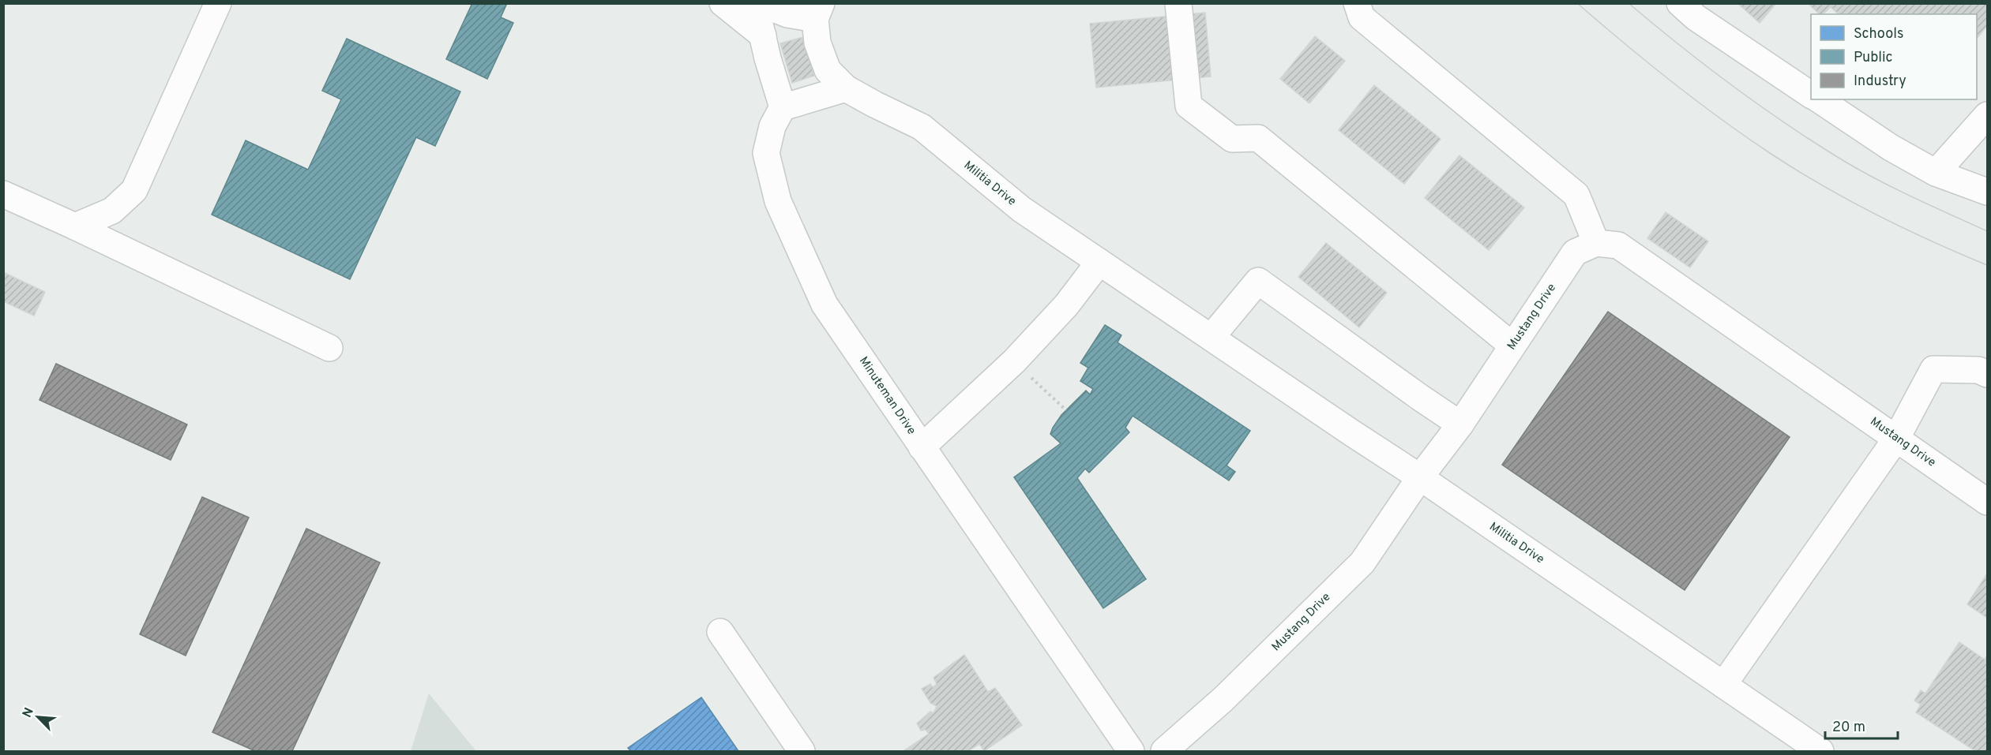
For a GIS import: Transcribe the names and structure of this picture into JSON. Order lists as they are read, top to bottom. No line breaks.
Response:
{"streets":{"street":["Militia Drive","Mustang Drive","Minuteman Drive"]},"crossings":[["Militia Drive","Mustang Drive"]],"legend":["Schools","Public","Industry"],"scale_bar":"20 m","north":"top left"}
